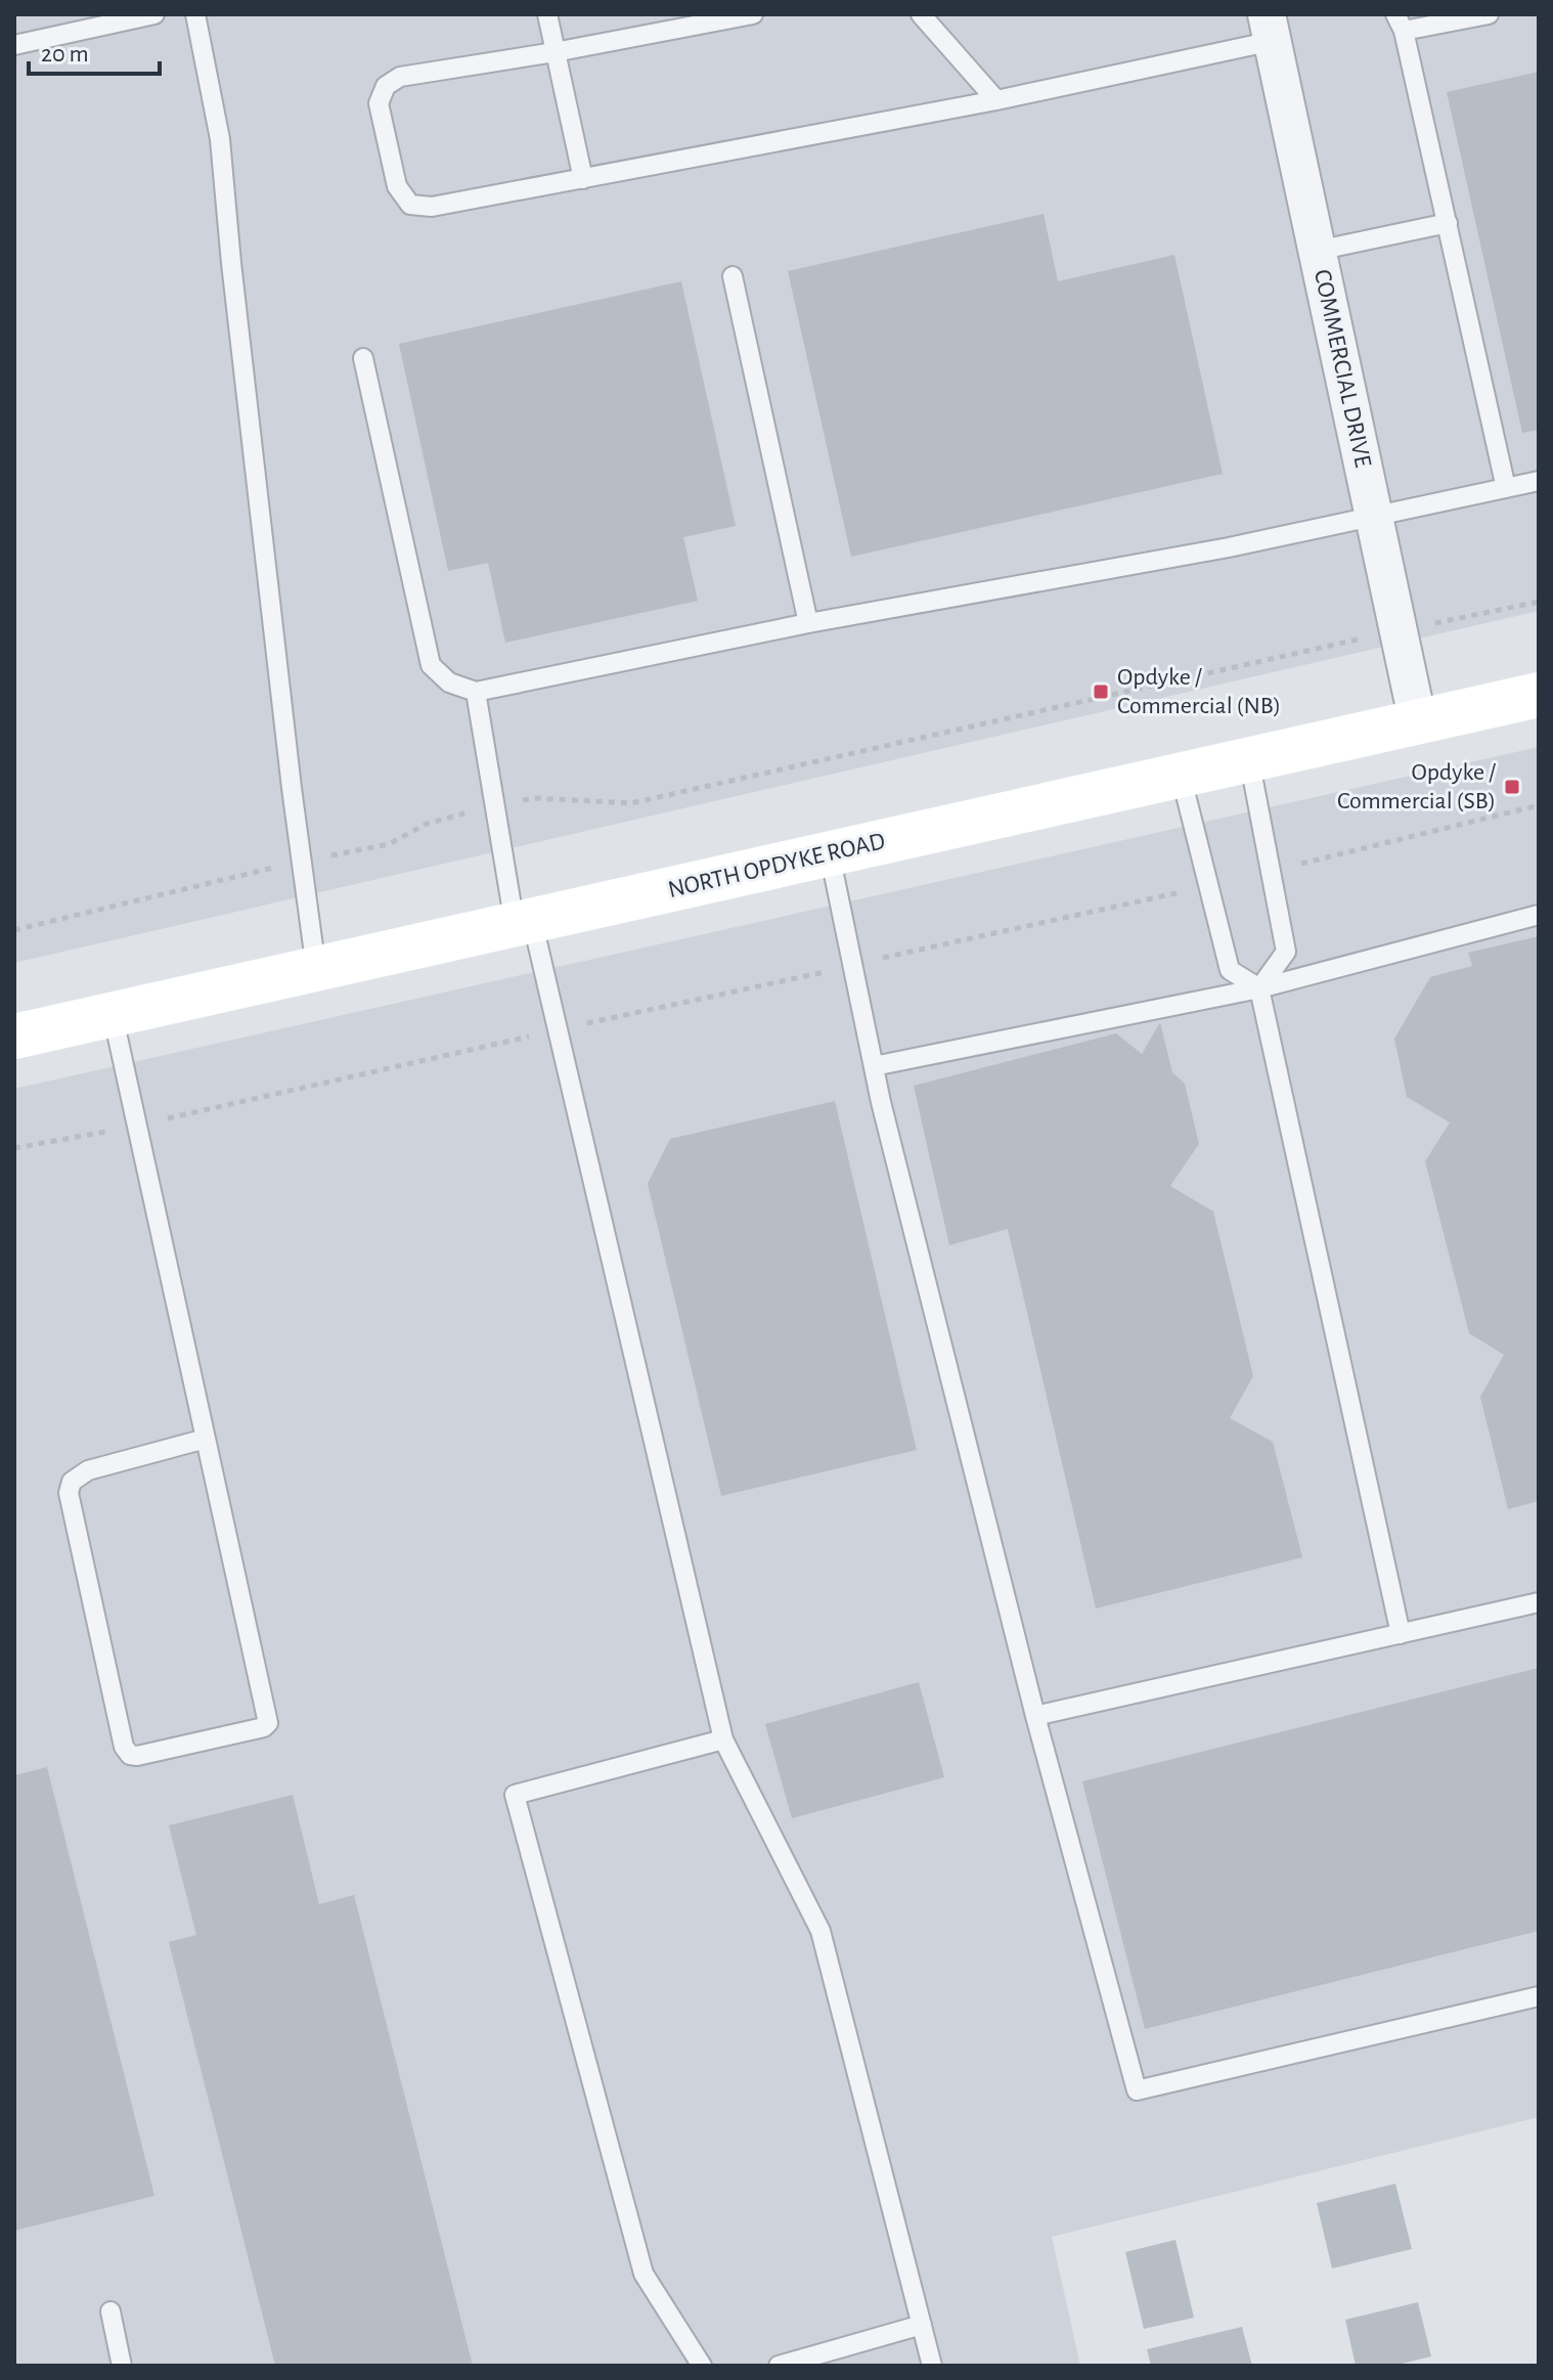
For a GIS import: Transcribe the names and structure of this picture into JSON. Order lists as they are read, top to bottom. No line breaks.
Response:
{"streets":{"main road":["NORTH OPDYKE ROAD"],"street":["COMMERCIAL DRIVE"]},"crossings":[["COMMERCIAL DRIVE","NORTH OPDYKE ROAD"]],"places":{"transit":["Opdyke / Commercial (NB)","Opdyke / Commercial (SB)"]},"scale_bar":"20 m"}
